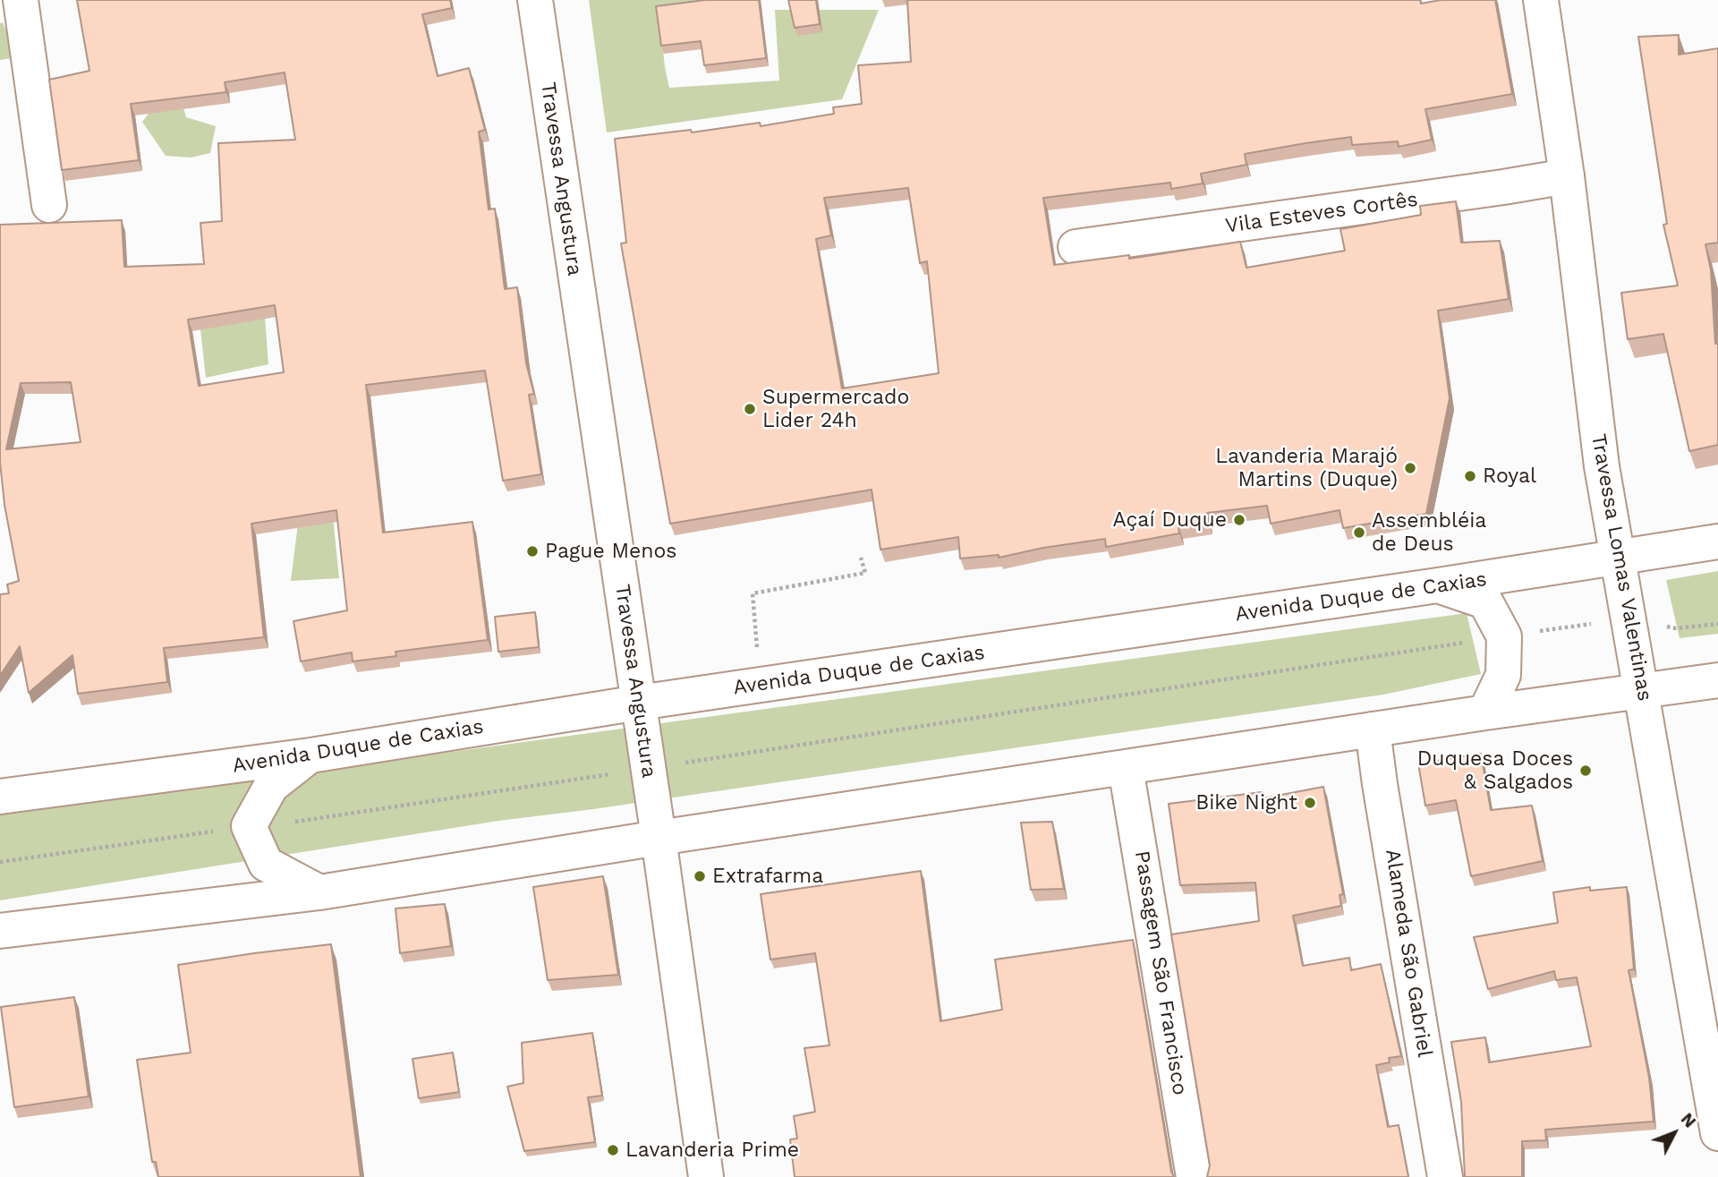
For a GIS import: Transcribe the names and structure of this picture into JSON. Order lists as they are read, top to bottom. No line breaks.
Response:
{"streets":{"street":["Travessa Angustura","Vila Esteves Cortês","Travessa Lomas Valentinas","Avenida Duque de Caxias","Alameda São Gabriel","Passagem São Francisco"]},"crossings":[["Travessa Angustura","Avenida Duque de Caxias"],["Vila Esteves Cortês","Travessa Lomas Valentinas"],["Travessa Lomas Valentinas","Avenida Duque de Caxias"]],"places":["Supermercado Lider 24h","Lavanderia Marajó Martins (Duque)","Royal","Açaí Duque","Assembléia de Deus","Pague Menos","Duquesa Doces & Salgados","Bike Night","Extrafarma","Lavanderia Prime"],"north":"top right"}
